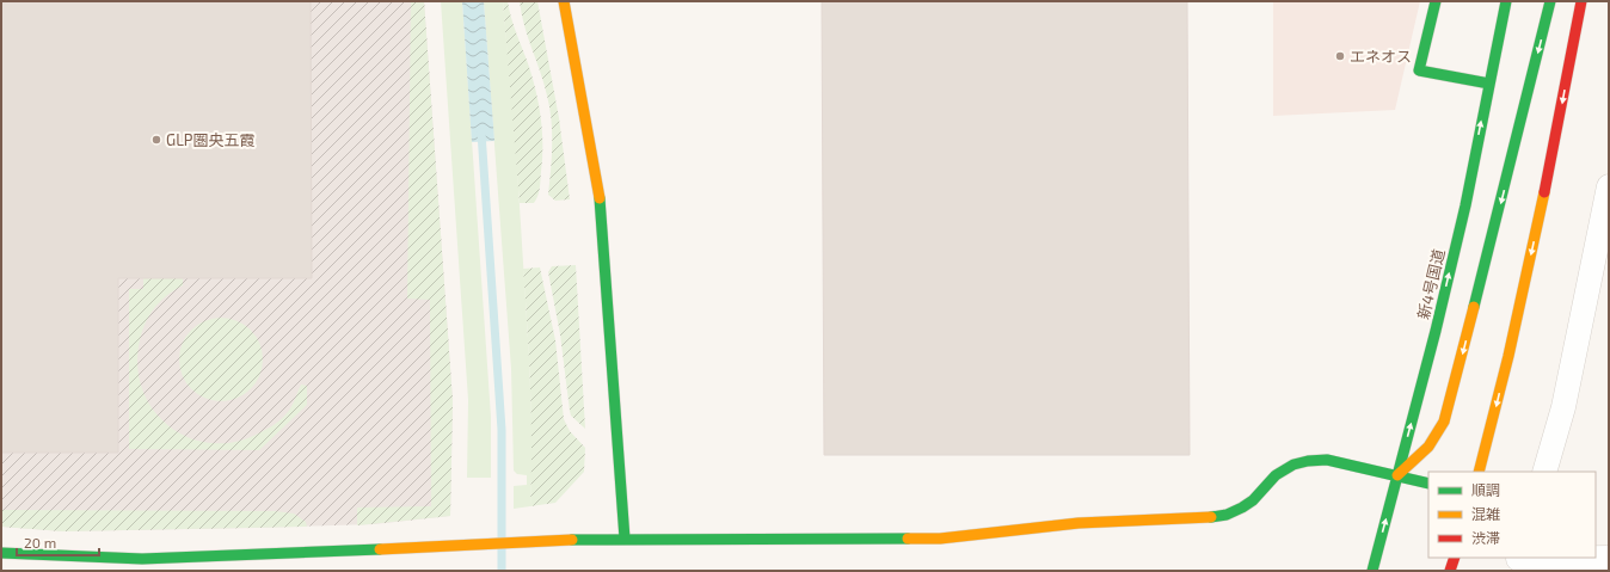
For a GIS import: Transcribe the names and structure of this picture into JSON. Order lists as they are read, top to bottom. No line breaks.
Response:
{"streets":{"main road":["新4号国道"]},"places":["エネオス","GLP圏央五霞"],"legend":["順調","混雑","渋滞"],"scale_bar":"20 m"}
